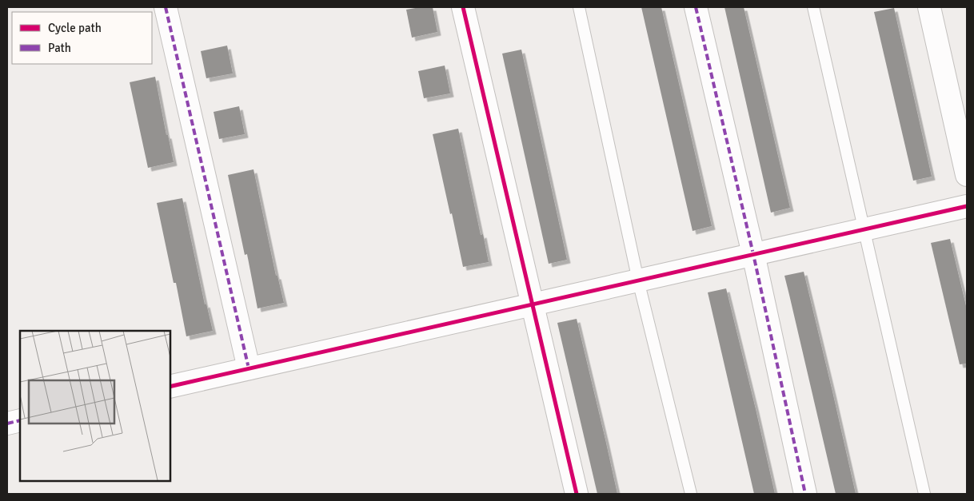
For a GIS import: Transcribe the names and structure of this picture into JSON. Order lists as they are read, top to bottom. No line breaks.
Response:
{"legend":["Cycle path","Path"]}
